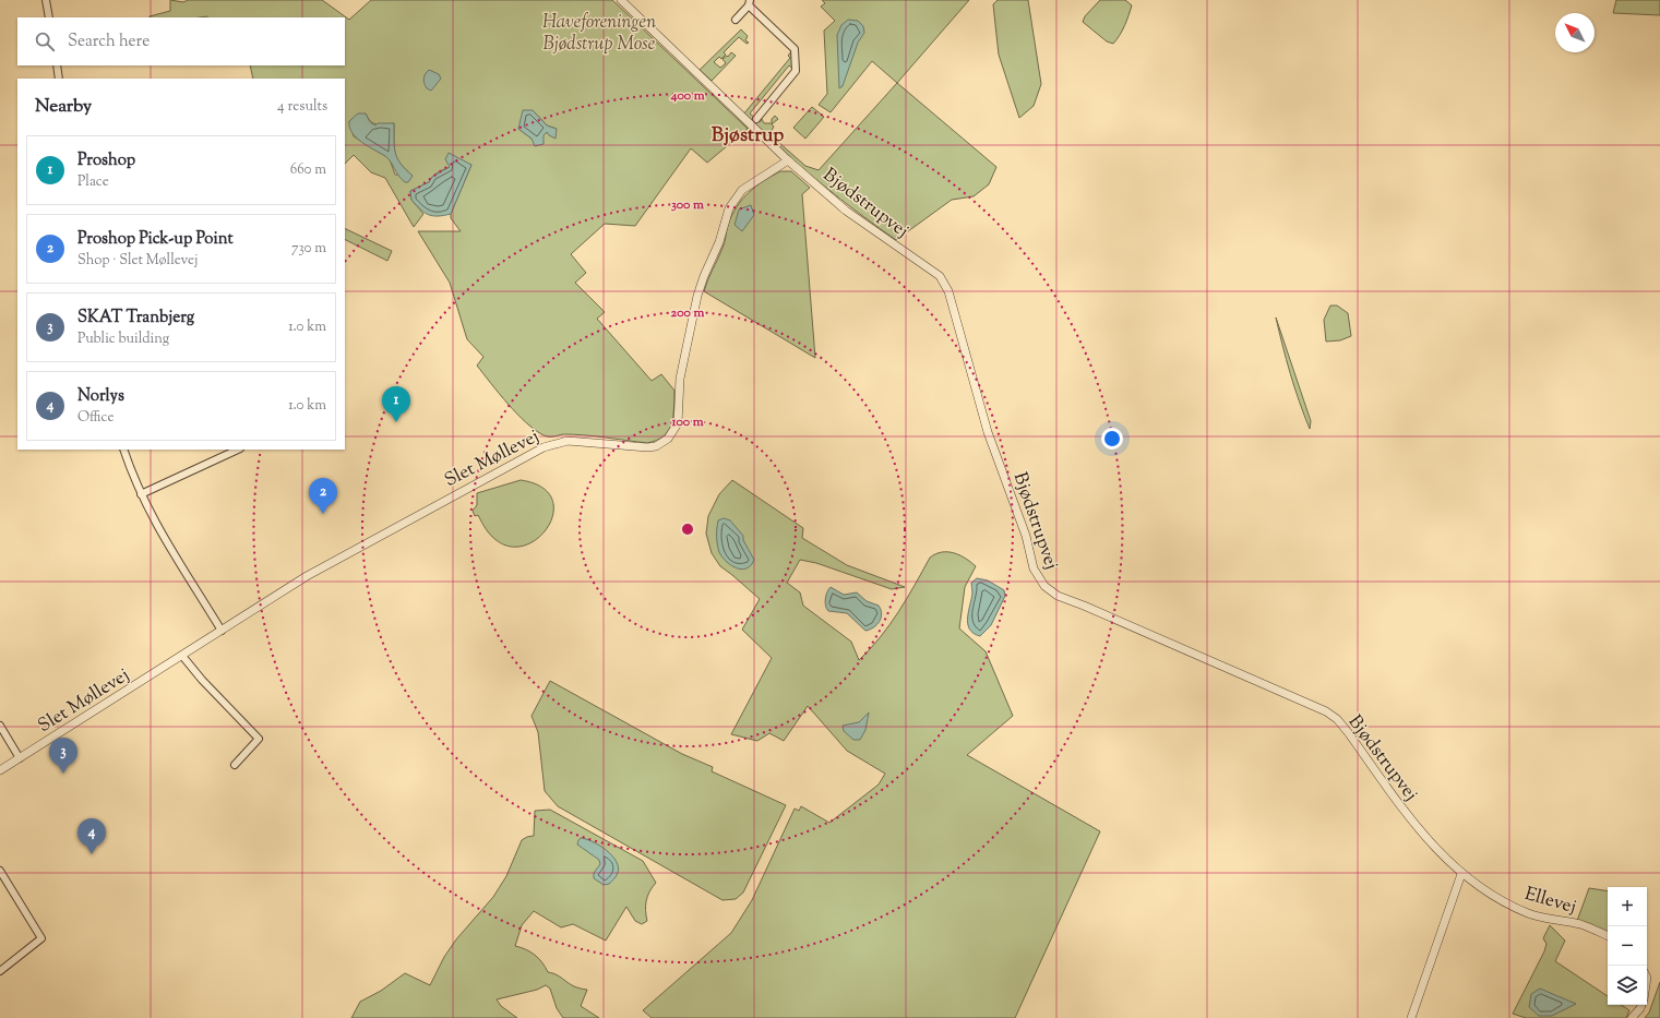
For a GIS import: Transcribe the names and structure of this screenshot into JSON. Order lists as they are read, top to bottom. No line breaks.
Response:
{"streets":{"street":["Bjødstrupvej","Slet Møllevej","Ellevej"]},"crossings":[["Bjødstrupvej","Slet Møllevej"],["Bjødstrupvej","Ellevej"]],"districts":["Bjøstrup"],"parks":["Haveforeningen Bjødstrup Mose"],"north":"top left","page":{"search":"Search here","heading":["Nearby","4 results"],"list":[{"mark":"1","name":"Proshop","note":"Place","value":"660 m"},{"mark":"2","name":"Proshop Pick-up Point","note":"Shop · Slet Møllevej","value":"730 m"},{"mark":"3","name":"SKAT Tranbjerg","note":"Public building","value":"1.0 km"},{"mark":"4","name":"Norlys","note":"Office","value":"1.0 km"}],"pins":["1","2","3","4"],"map_buttons":["+","−"]},"rings":["400 m","300 m","200 m","100 m"]}
